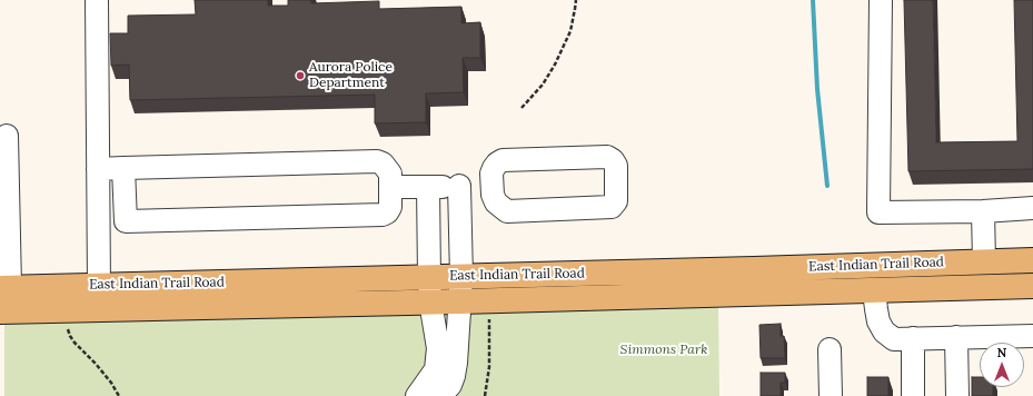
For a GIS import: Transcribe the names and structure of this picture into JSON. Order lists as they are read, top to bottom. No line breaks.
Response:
{"streets":{"main road":["East Indian Trail Road"]},"parks":["Simmons Park"],"places":["Aurora Police Department"],"north":"top"}
